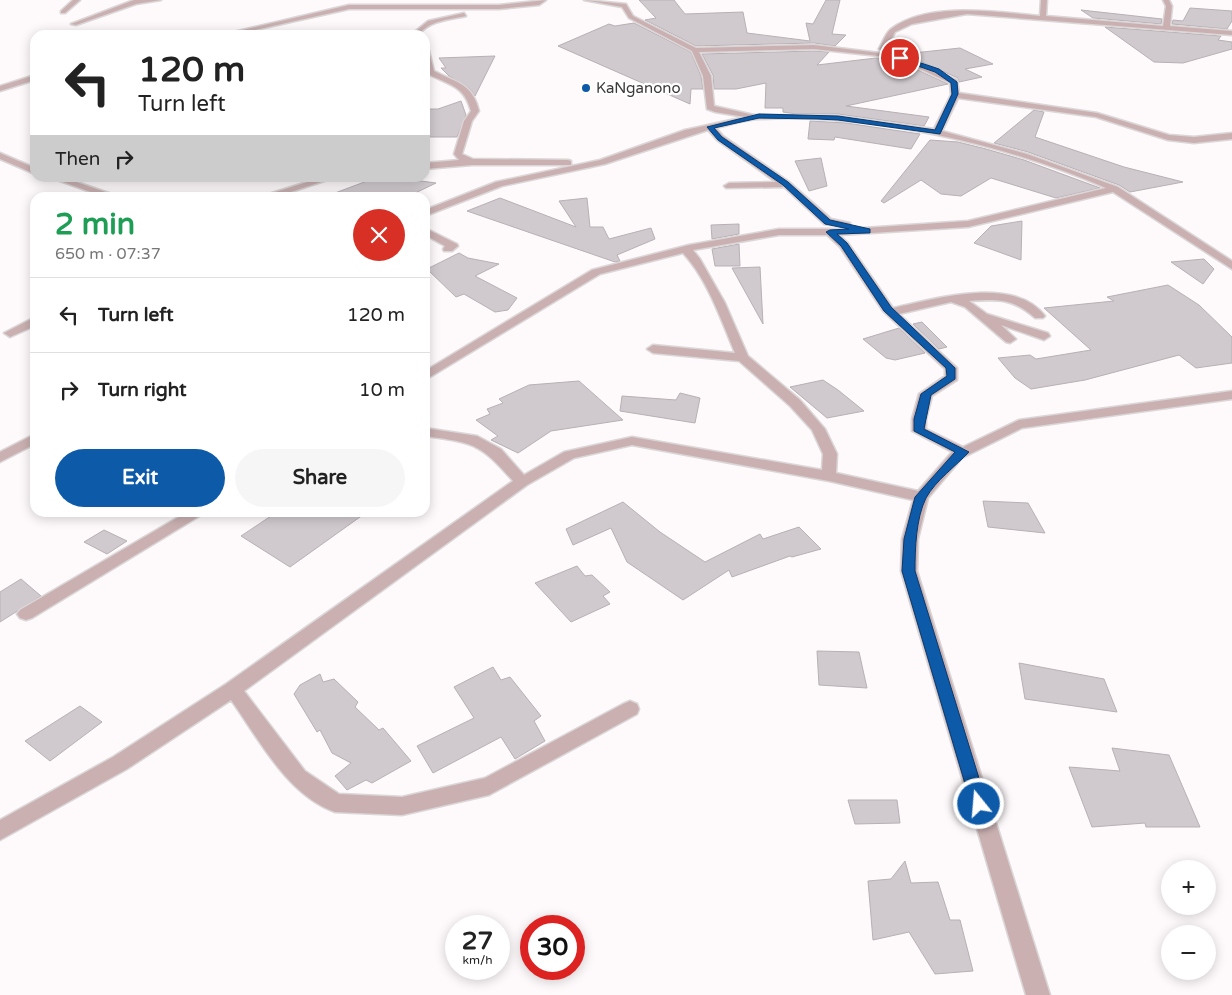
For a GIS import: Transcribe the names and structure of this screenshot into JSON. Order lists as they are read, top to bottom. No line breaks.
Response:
{"places":["KaNganono"],"page":{"turn":["120 m","Turn left"],"then":"Then","heading":["2 min","650 m · 07:37"],"list":[{"name":"Turn left","value":"120 m"},{"name":"Turn right","value":"10 m"}],"buttons":["Exit","Share"],"map_buttons":["+","−"],"speed":"27 km/h","limit":"30"}}
